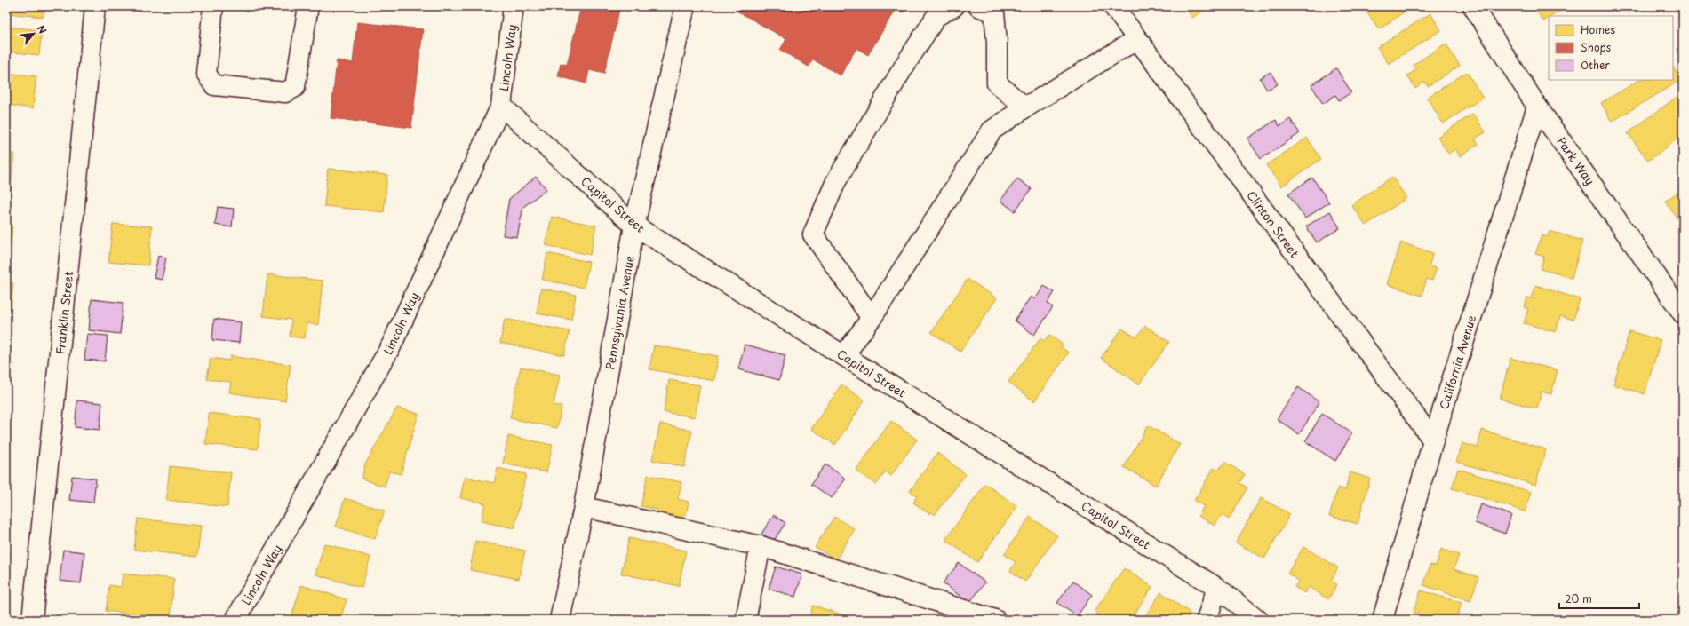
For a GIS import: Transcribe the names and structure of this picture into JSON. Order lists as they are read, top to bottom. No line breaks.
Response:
{"streets":{"street":["Lincoln Way","Park Way","Capitol Street","Clinton Street","Franklin Street","Pennsylvania Avenue","California Avenue"]},"crossings":[["Lincoln Way","Capitol Street"],["Park Way","California Avenue"],["Capitol Street","Pennsylvania Avenue"],["Clinton Street","California Avenue"]],"legend":["Homes","Shops","Other"],"scale_bar":"20 m","north":"top right"}
